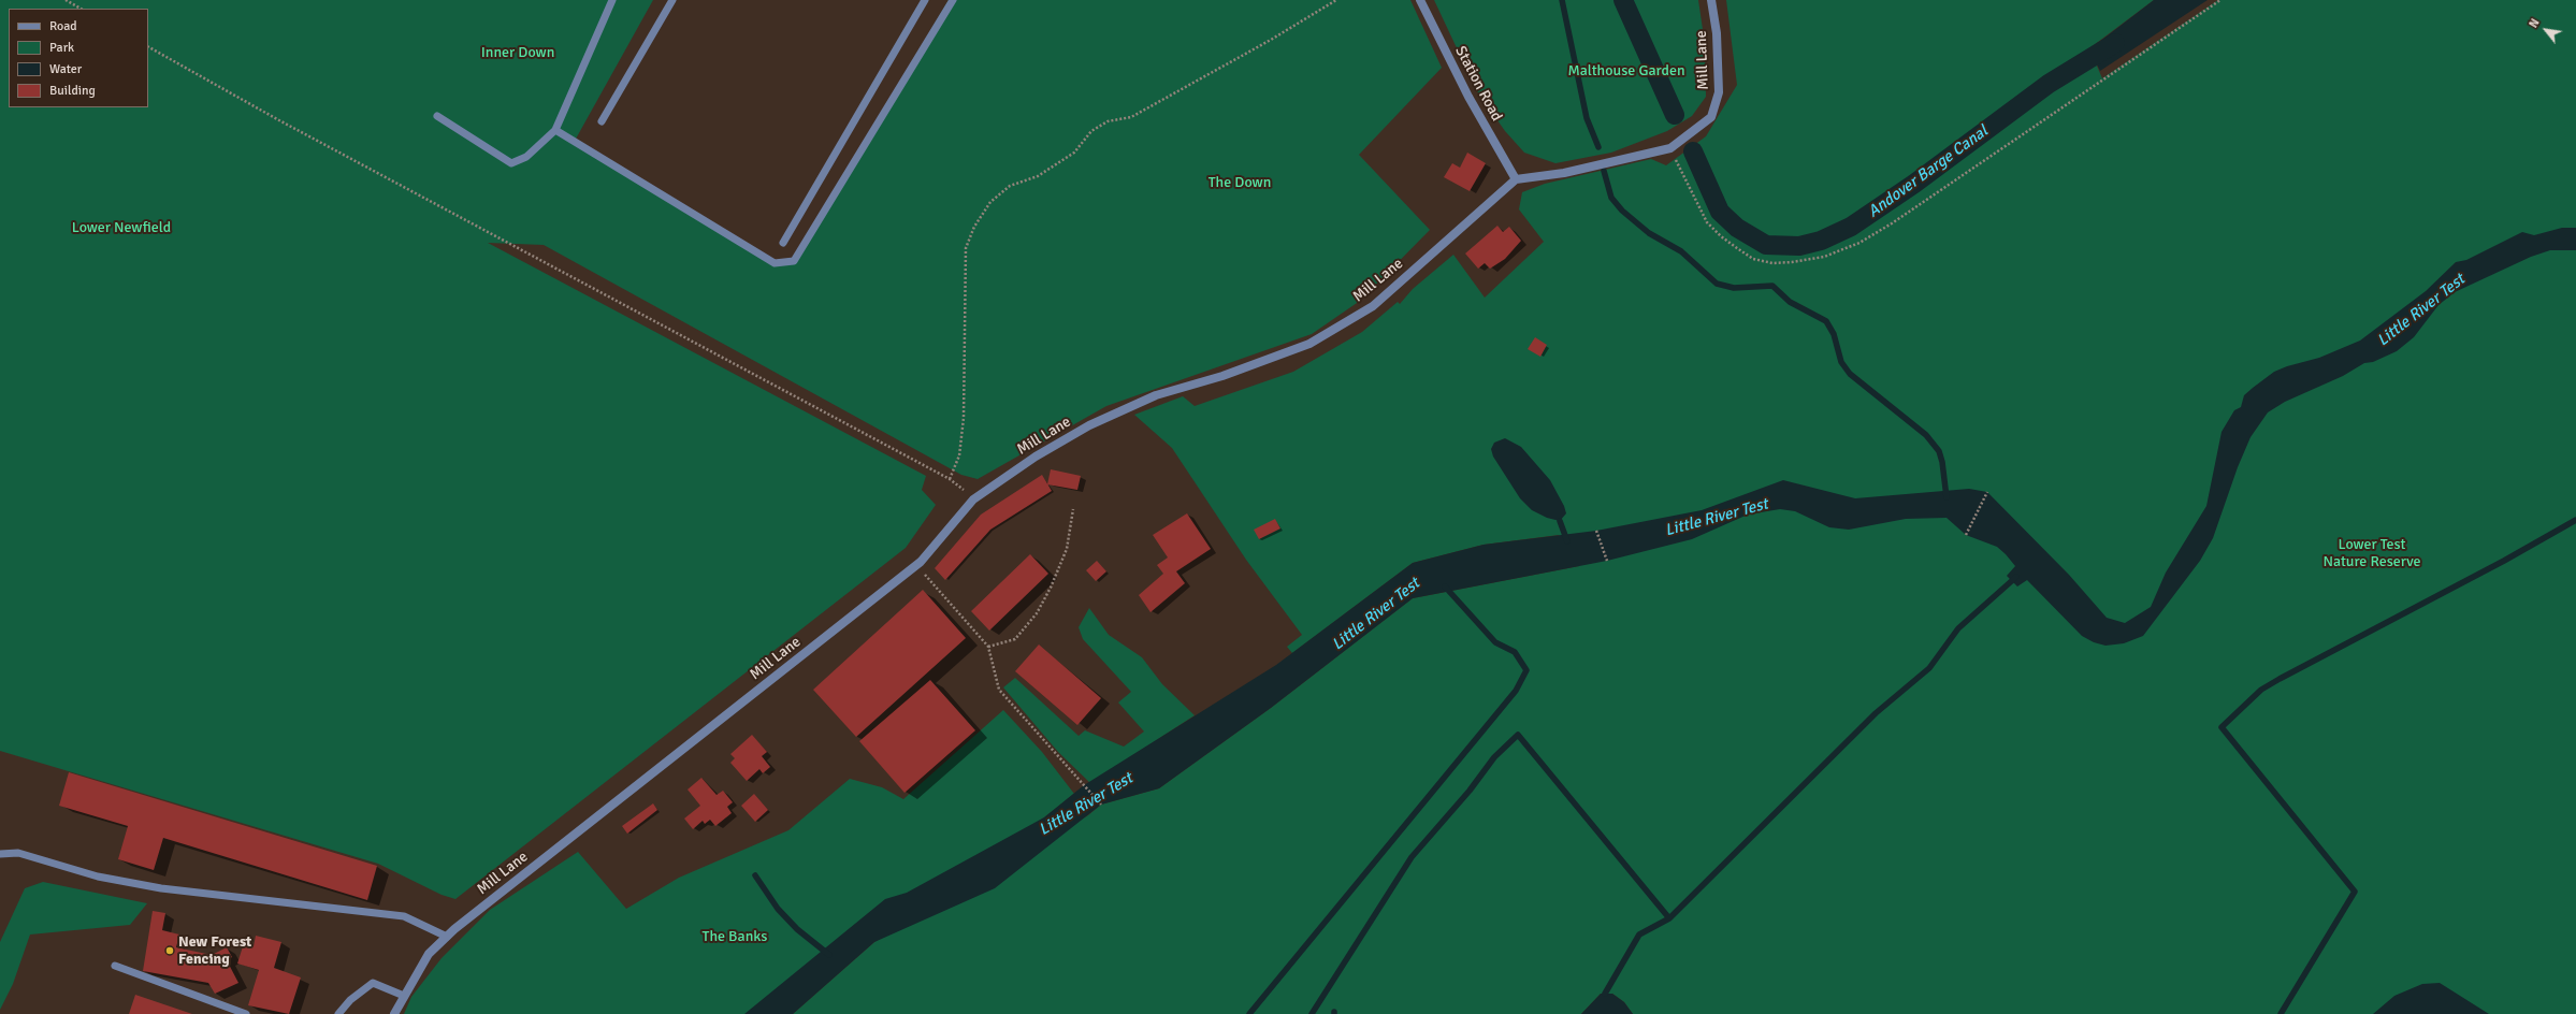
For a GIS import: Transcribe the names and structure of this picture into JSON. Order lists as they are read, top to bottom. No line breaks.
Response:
{"streets":{"street":["Mill Lane","Station Road"]},"crossings":[["Mill Lane","Station Road"]],"water":["Andover Barge Canal","Little River Test"],"parks":["Inner Down","Malthouse Garden","The Down","Lower Newfield","Lower Test Nature Reserve","The Banks"],"places":["New Forest Fencing"],"legend":["Road","Park","Water","Building"],"north":"top left"}
